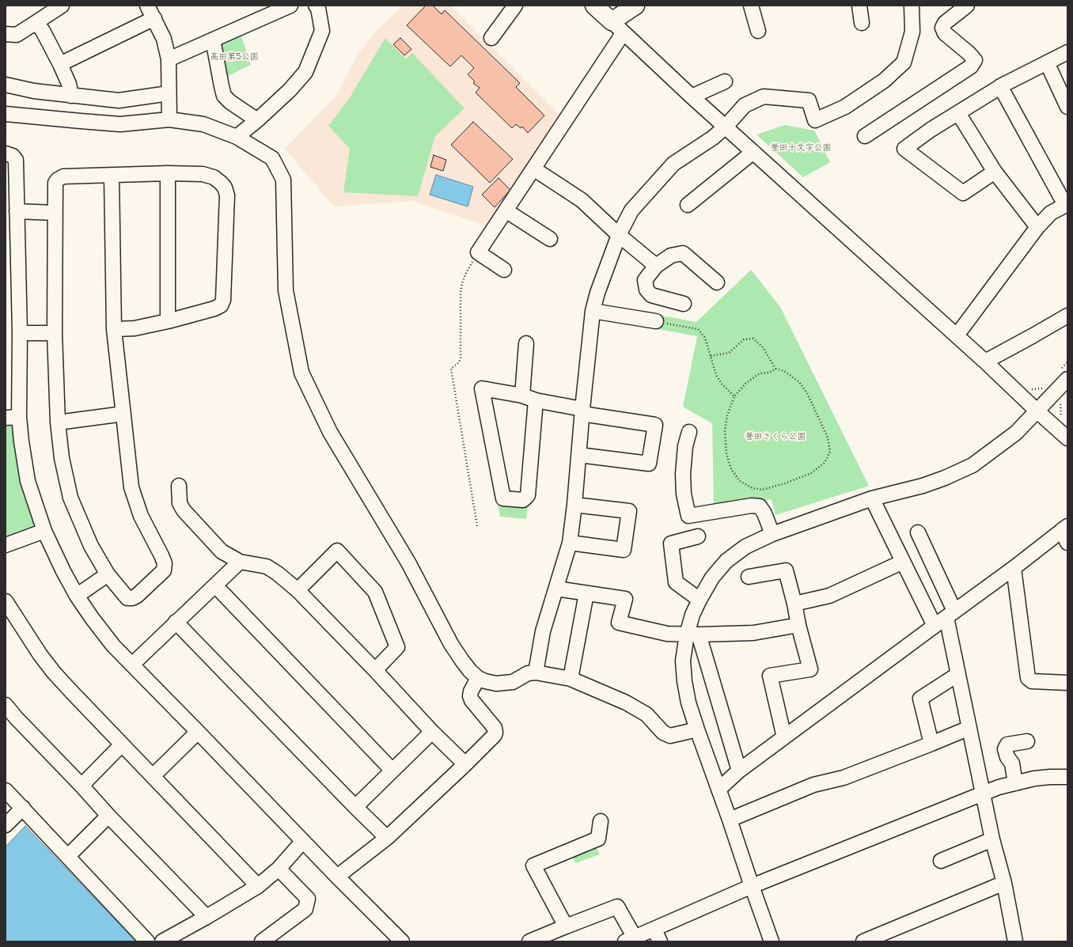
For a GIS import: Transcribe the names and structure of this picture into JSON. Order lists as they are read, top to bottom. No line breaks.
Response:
{"parks":["高田第5公園","誉田十文字公園","誉田さくら公園"]}
